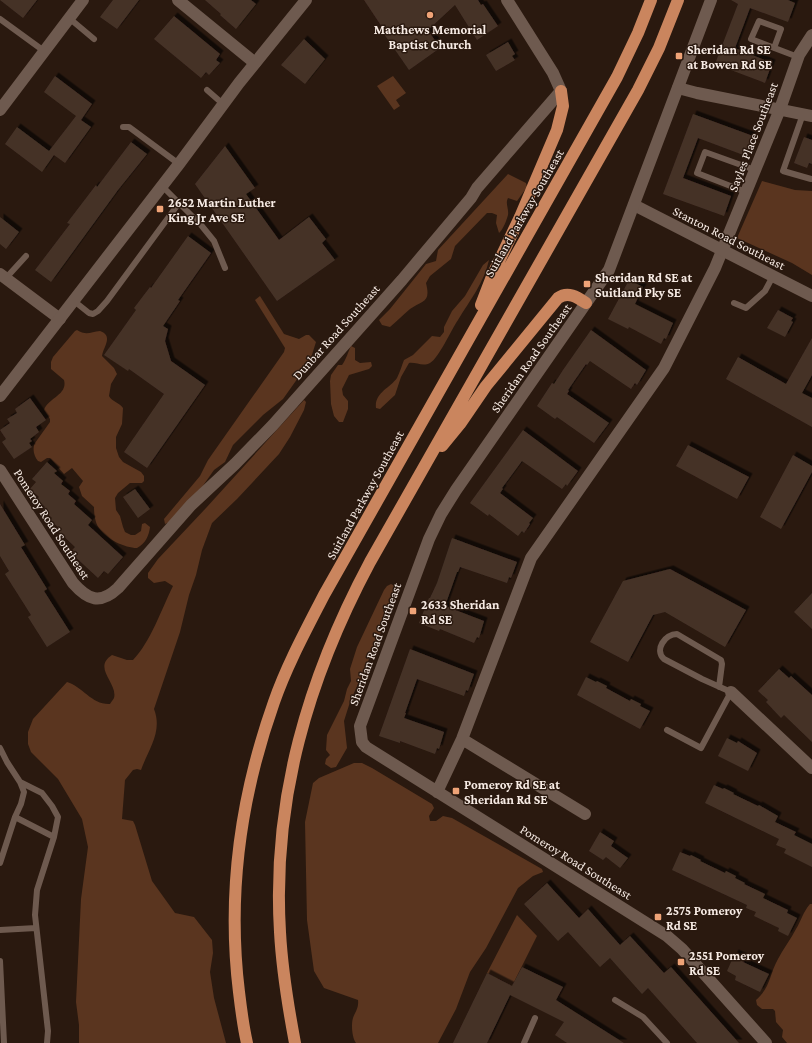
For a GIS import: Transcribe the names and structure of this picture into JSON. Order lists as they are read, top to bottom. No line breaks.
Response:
{"streets":{"highway":["Suitland Parkway Southeast"],"street":["Sayles Place Southeast","Stanton Road Southeast","Dunbar Road Southeast","Sheridan Road Southeast","Pomeroy Road Southeast"]},"crossings":[["Sayles Place Southeast","Stanton Road Southeast"],["Sayles Place Southeast","Pomeroy Road Southeast"],["Stanton Road Southeast","Sheridan Road Southeast"],["Dunbar Road Southeast","Pomeroy Road Southeast"],["Sheridan Road Southeast","Pomeroy Road Southeast"]],"places":{"other":["Matthews Memorial Baptist Church"],"transit":["Sheridan Rd SE at Bowen Rd SE","2652 Martin Luther King Jr Ave SE","Sheridan Rd SE at Suitland Pky SE","2633 Sheridan Rd SE","Pomeroy Rd SE at Sheridan Rd SE","2575 Pomeroy Rd SE","2551 Pomeroy Rd SE"]}}
